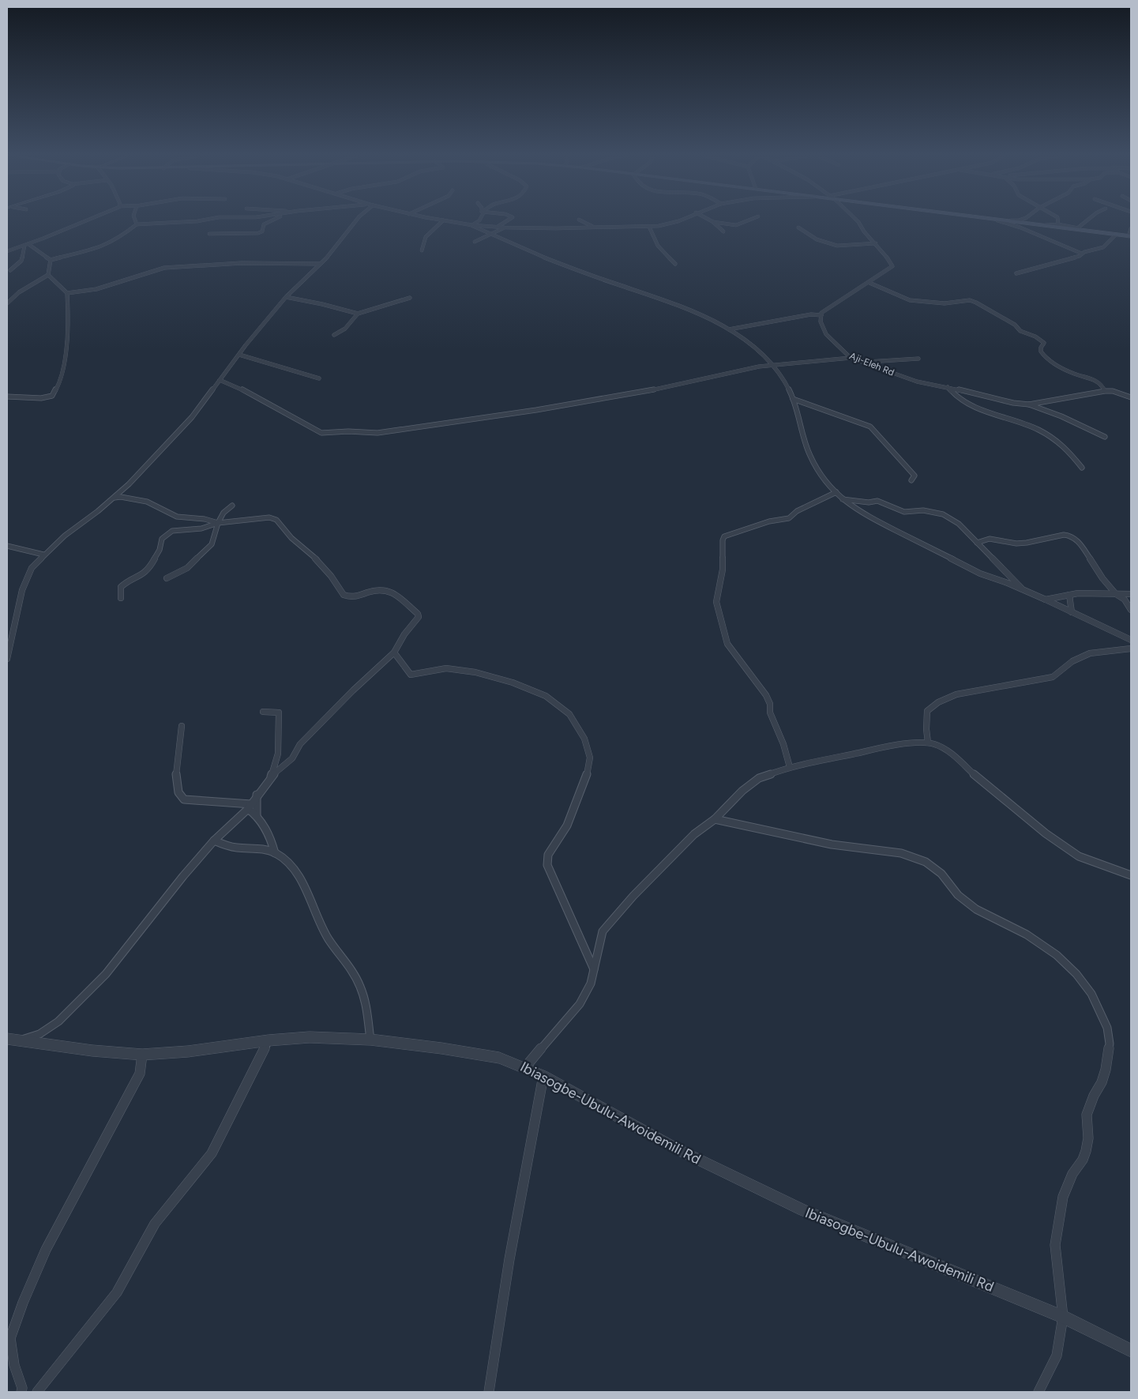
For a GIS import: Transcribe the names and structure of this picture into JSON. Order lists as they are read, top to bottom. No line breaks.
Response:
{"streets":{"street":["Aji-Eleh Rd","Ibiasogbe-Ubulu-Awoidemili Rd"]}}
